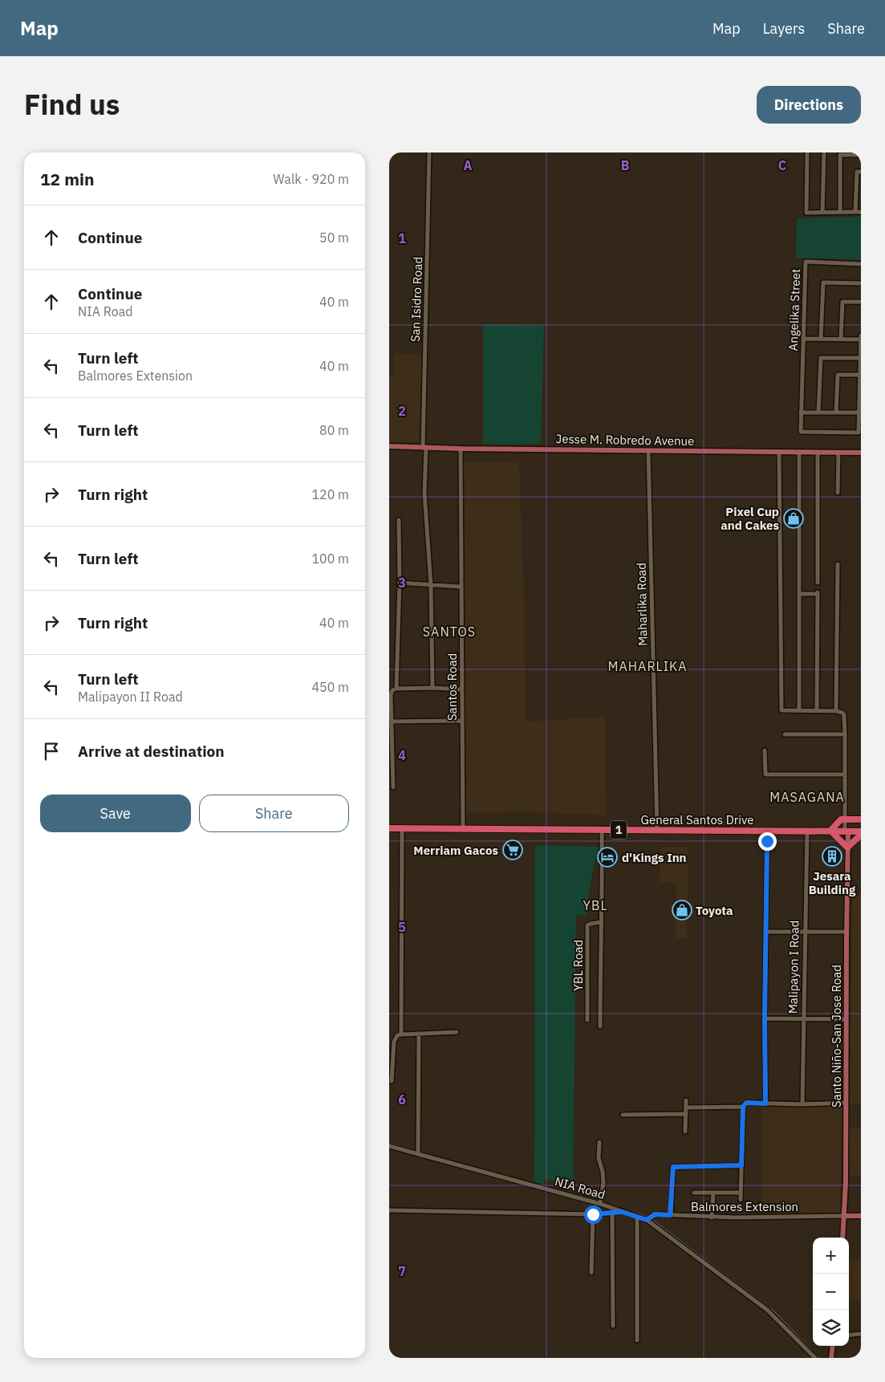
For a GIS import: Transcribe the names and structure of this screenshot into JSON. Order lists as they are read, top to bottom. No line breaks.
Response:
{"streets":{"highway":["General Santos Drive","1"],"main road":["Jesse M. Robredo Avenue","Santo Niño-San Jose Road"],"street":["San Isidro Road","Angelika Street","Maharlika Road","Santos Road","YBL Road","Malipayon I Road","NIA Road","Balmores Extension"]},"crossings":[["San Isidro Road","Jesse M. Robredo Avenue"],["Jesse M. Robredo Avenue","Maharlika Road"],["Jesse M. Robredo Avenue","Santos Road"],["Maharlika Road","General Santos Drive"],["Santos Road","General Santos Drive"],["General Santos Drive","YBL Road"],["General Santos Drive","Malipayon I Road"],["General Santos Drive","Santo Niño-San Jose Road"],["Santo Niño-San Jose Road","Balmores Extension"],["NIA Road","Balmores Extension"]],"districts":["SANTOS","MAHARLIKA","MASAGANA","YBL"],"places":{"shop":["Pixel Cup and Cakes","Toyota"],"supermarket":["Merriam Gacos"],"building":["Jesara Building"],"hotel":["d'Kings Inn"]},"page":{"header":"Map","nav":["Map","Layers","Share"],"title":"Find us","buttons":["Directions",["Save","Share"]],"heading":["12 min","Walk · 920 m"],"list":[["Continue","50 m"],["Continue","NIA Road","40 m"],["Turn left","Balmores Extension","40 m"],["Turn left","80 m"],["Turn right","120 m"],["Turn left","100 m"],["Turn right","40 m"],["Turn left","Malipayon II Road","450 m"],"Arrive at destination"],"map_buttons":["+","−"]},"grid":{"columns":["A","B","C"],"rows":["1","2","3","4","5","6","7"]}}
